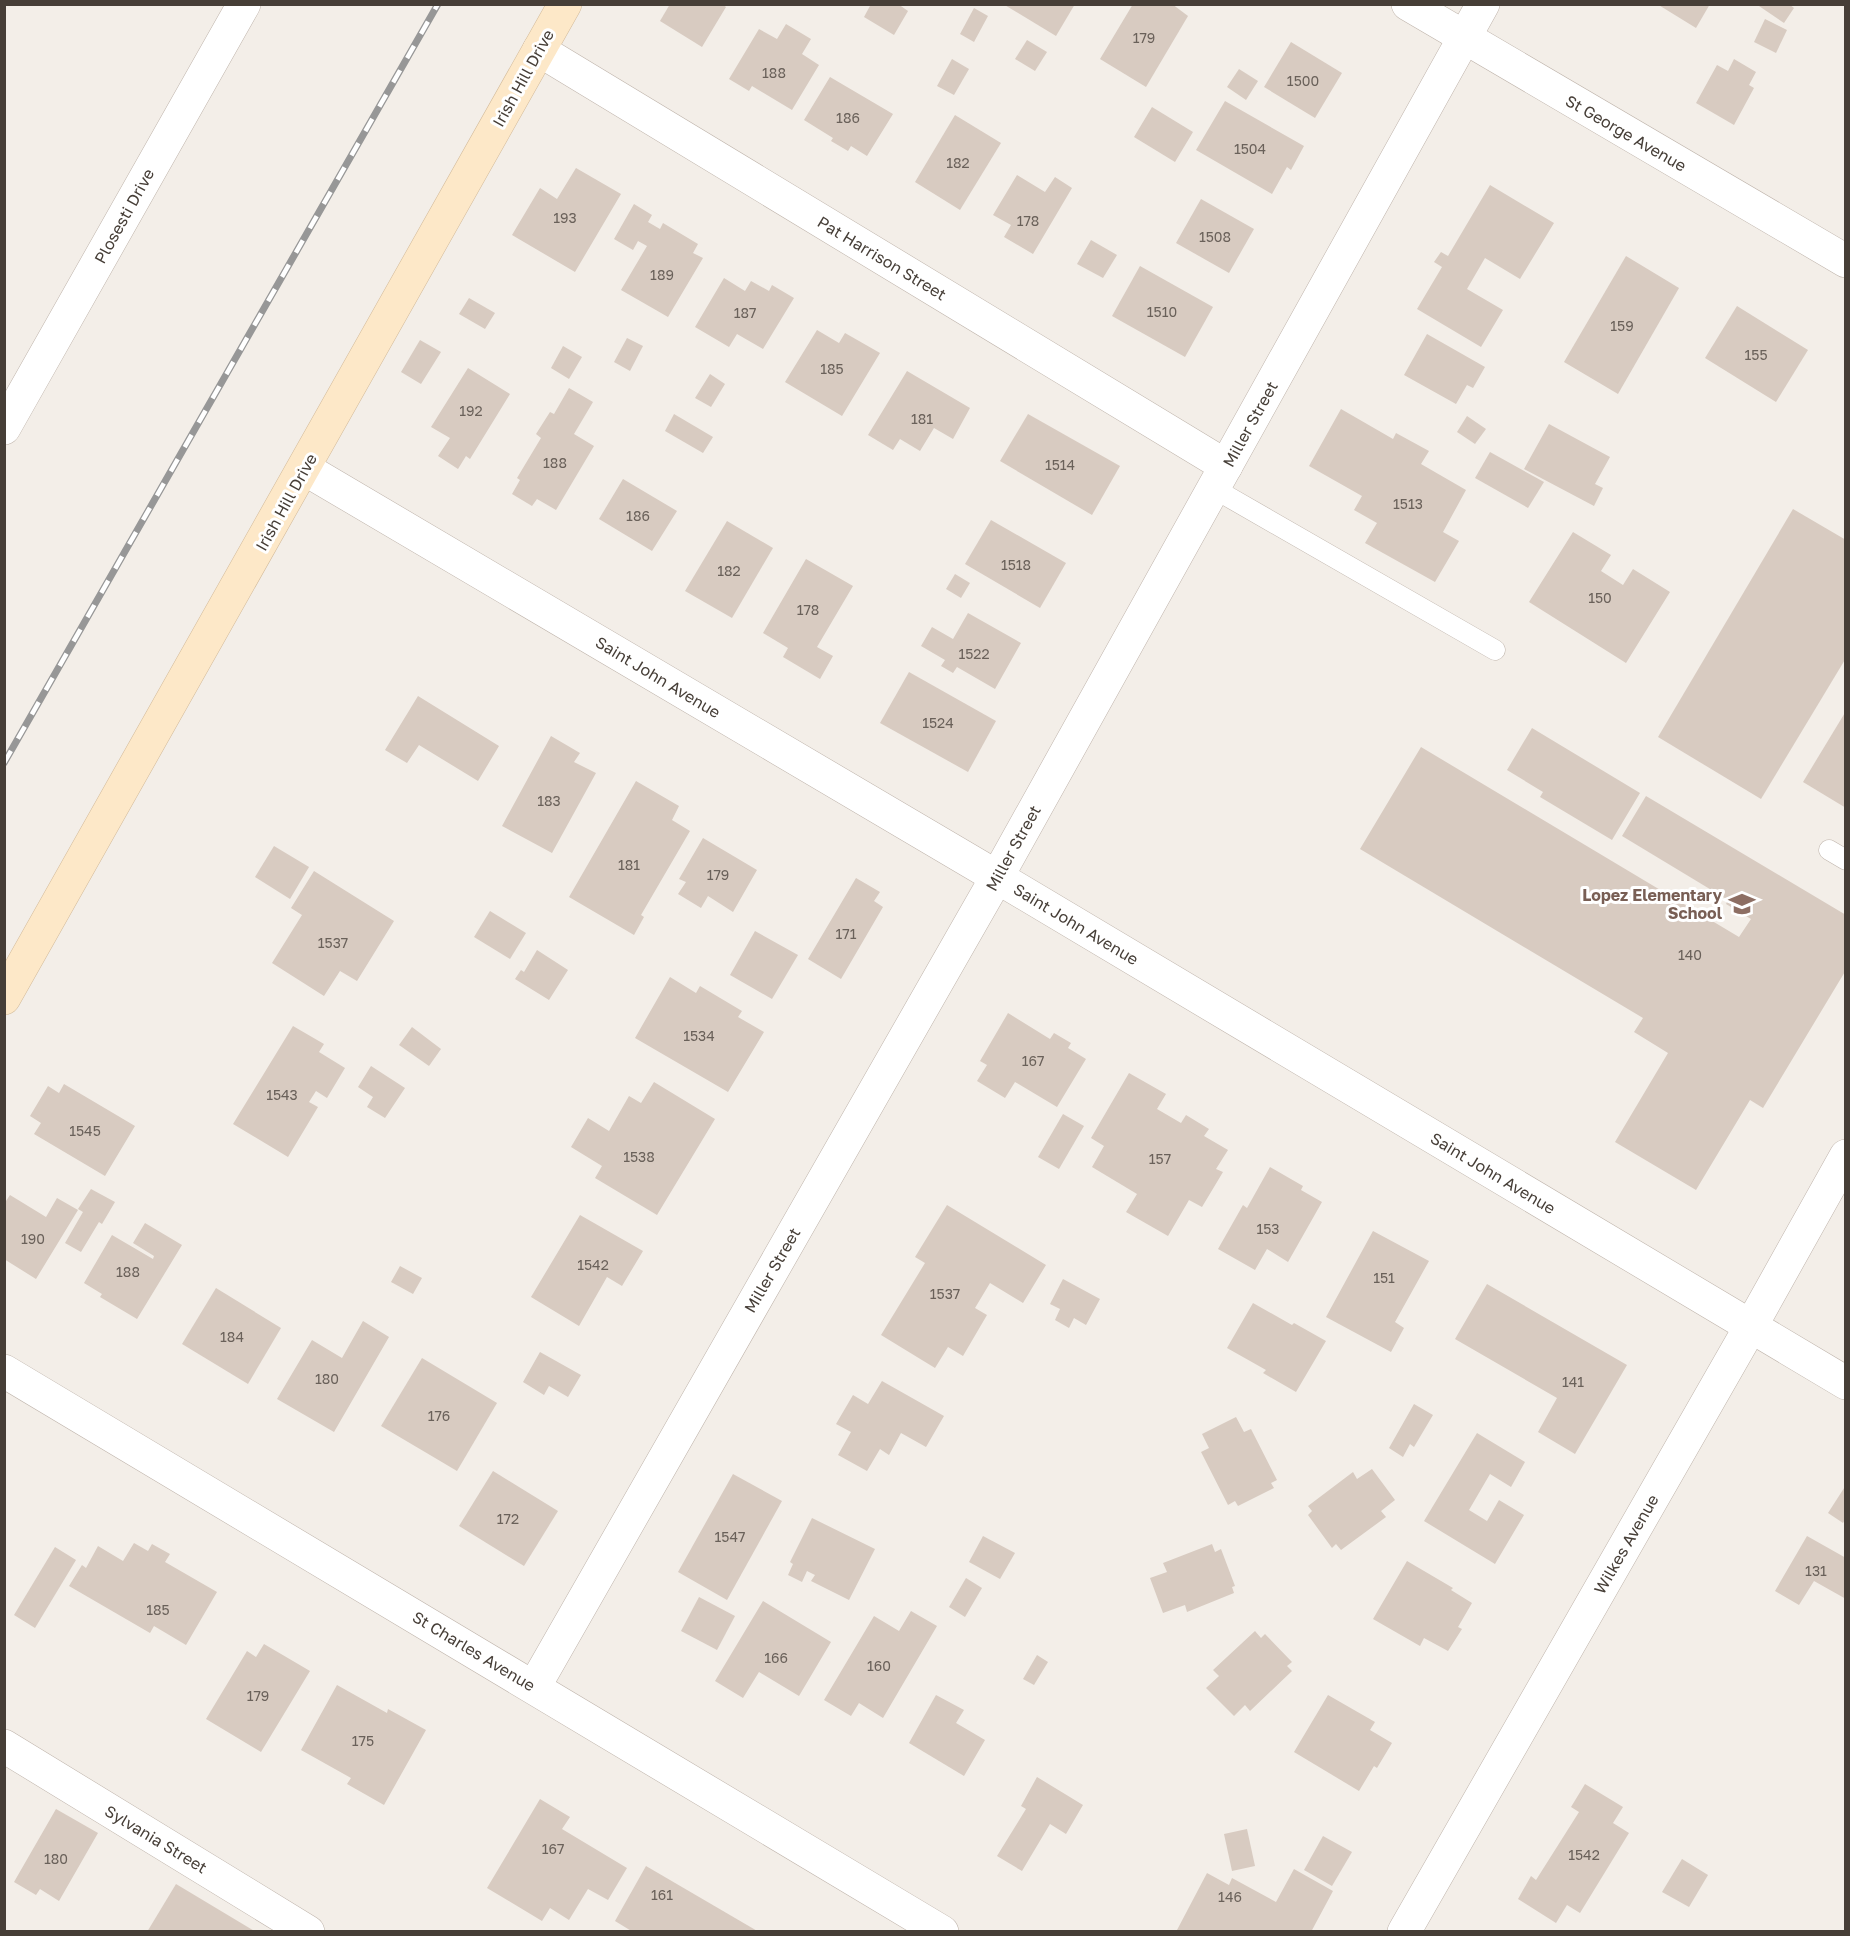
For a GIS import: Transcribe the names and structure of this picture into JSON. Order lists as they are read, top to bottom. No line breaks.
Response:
{"streets":{"main road":["Irish Hill Drive"],"street":["St George Avenue","Plosesti Drive","Pat Harrison Street","Miller Street","Saint John Avenue","Wilkes Avenue","St Charles Avenue","Sylvania Street"]},"crossings":[["Irish Hill Drive","Pat Harrison Street"],["Irish Hill Drive","Saint John Avenue"],["St George Avenue","Miller Street"],["Pat Harrison Street","Miller Street"],["Miller Street","Saint John Avenue"],["Miller Street","St Charles Avenue"],["Saint John Avenue","Wilkes Avenue"]],"places":{"school or university":["Lopez Elementary School"]},"house_numbers":["179","188","1500","186","1504","182","193","178","1508","189","1510","187","159","155","185","192","181","188","1514","1513","186","1518","182","150","178","1522","1524","183","181","179","171","1537","140","1534","167","1543","1545","1538","157","153","190","1542","188","151","1537","184","180","141","176","172","1547","131","185","166","160","179","175","167","1542","180","161","146"]}
